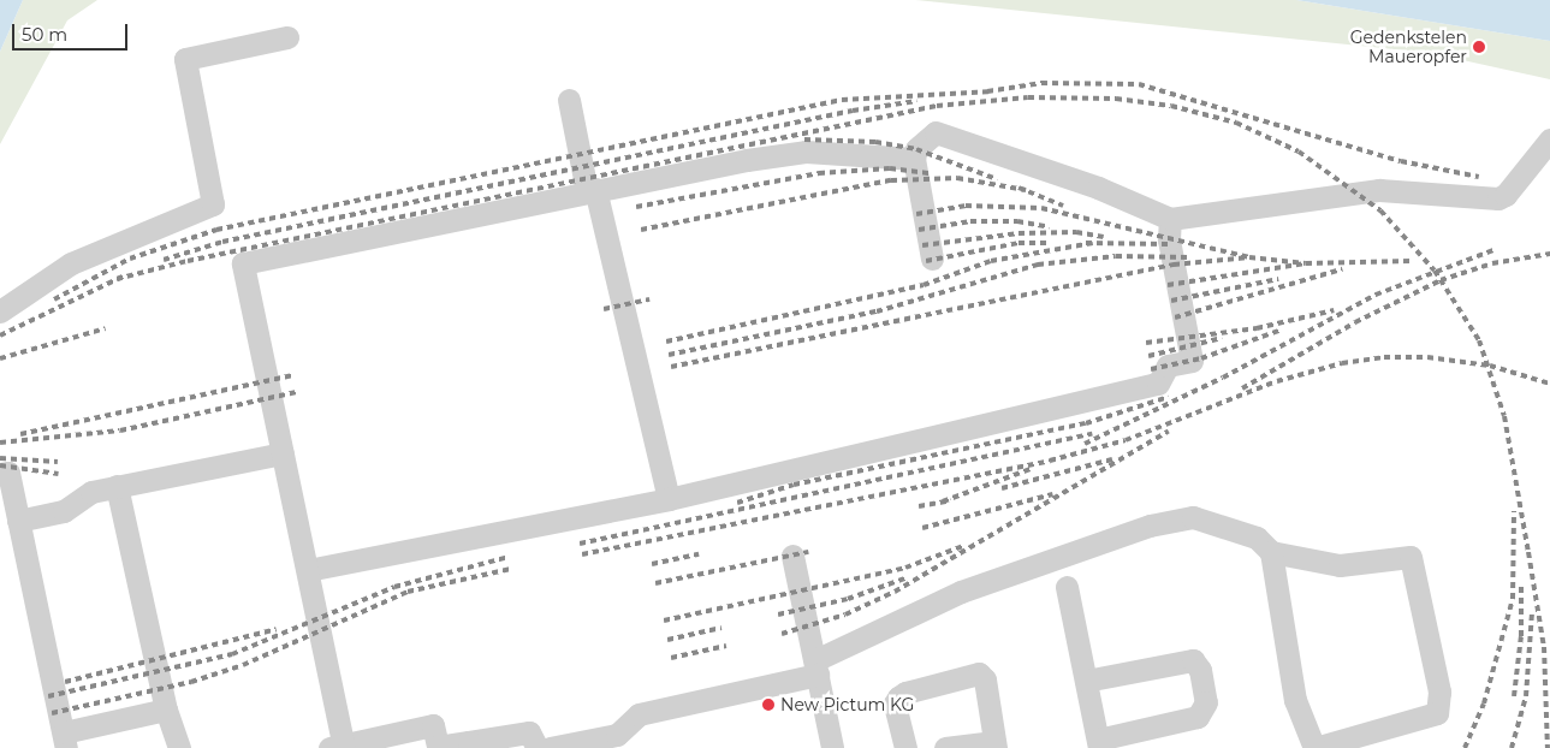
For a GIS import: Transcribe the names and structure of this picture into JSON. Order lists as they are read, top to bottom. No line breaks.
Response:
{"places":["Gedenkstelen Maueropfer","New Pictum KG"],"scale_bar":"50 m"}
